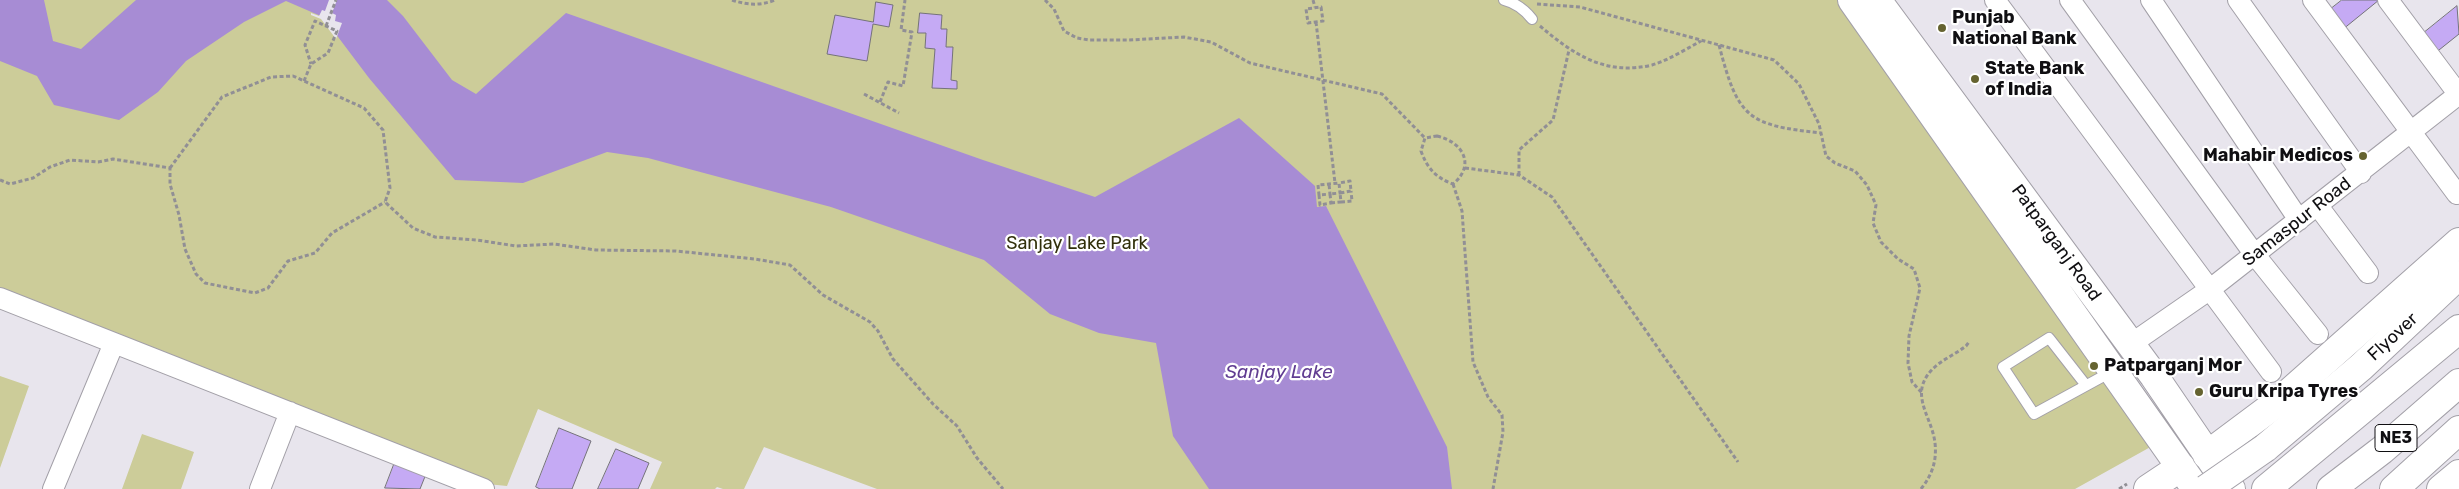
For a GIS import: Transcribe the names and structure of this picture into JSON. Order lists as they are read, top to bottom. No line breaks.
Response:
{"streets":{"main road":["Patparganj Road","Flyover","NE3"],"street":["Samaspur Road"]},"crossings":[["Samaspur Road","Patparganj Road"]],"water":["Sanjay Lake"],"parks":["Sanjay Lake Park"],"places":["Punjab National Bank","State Bank of India","Mahabir Medicos","Patparganj Mor","Guru Kripa Tyres"]}
